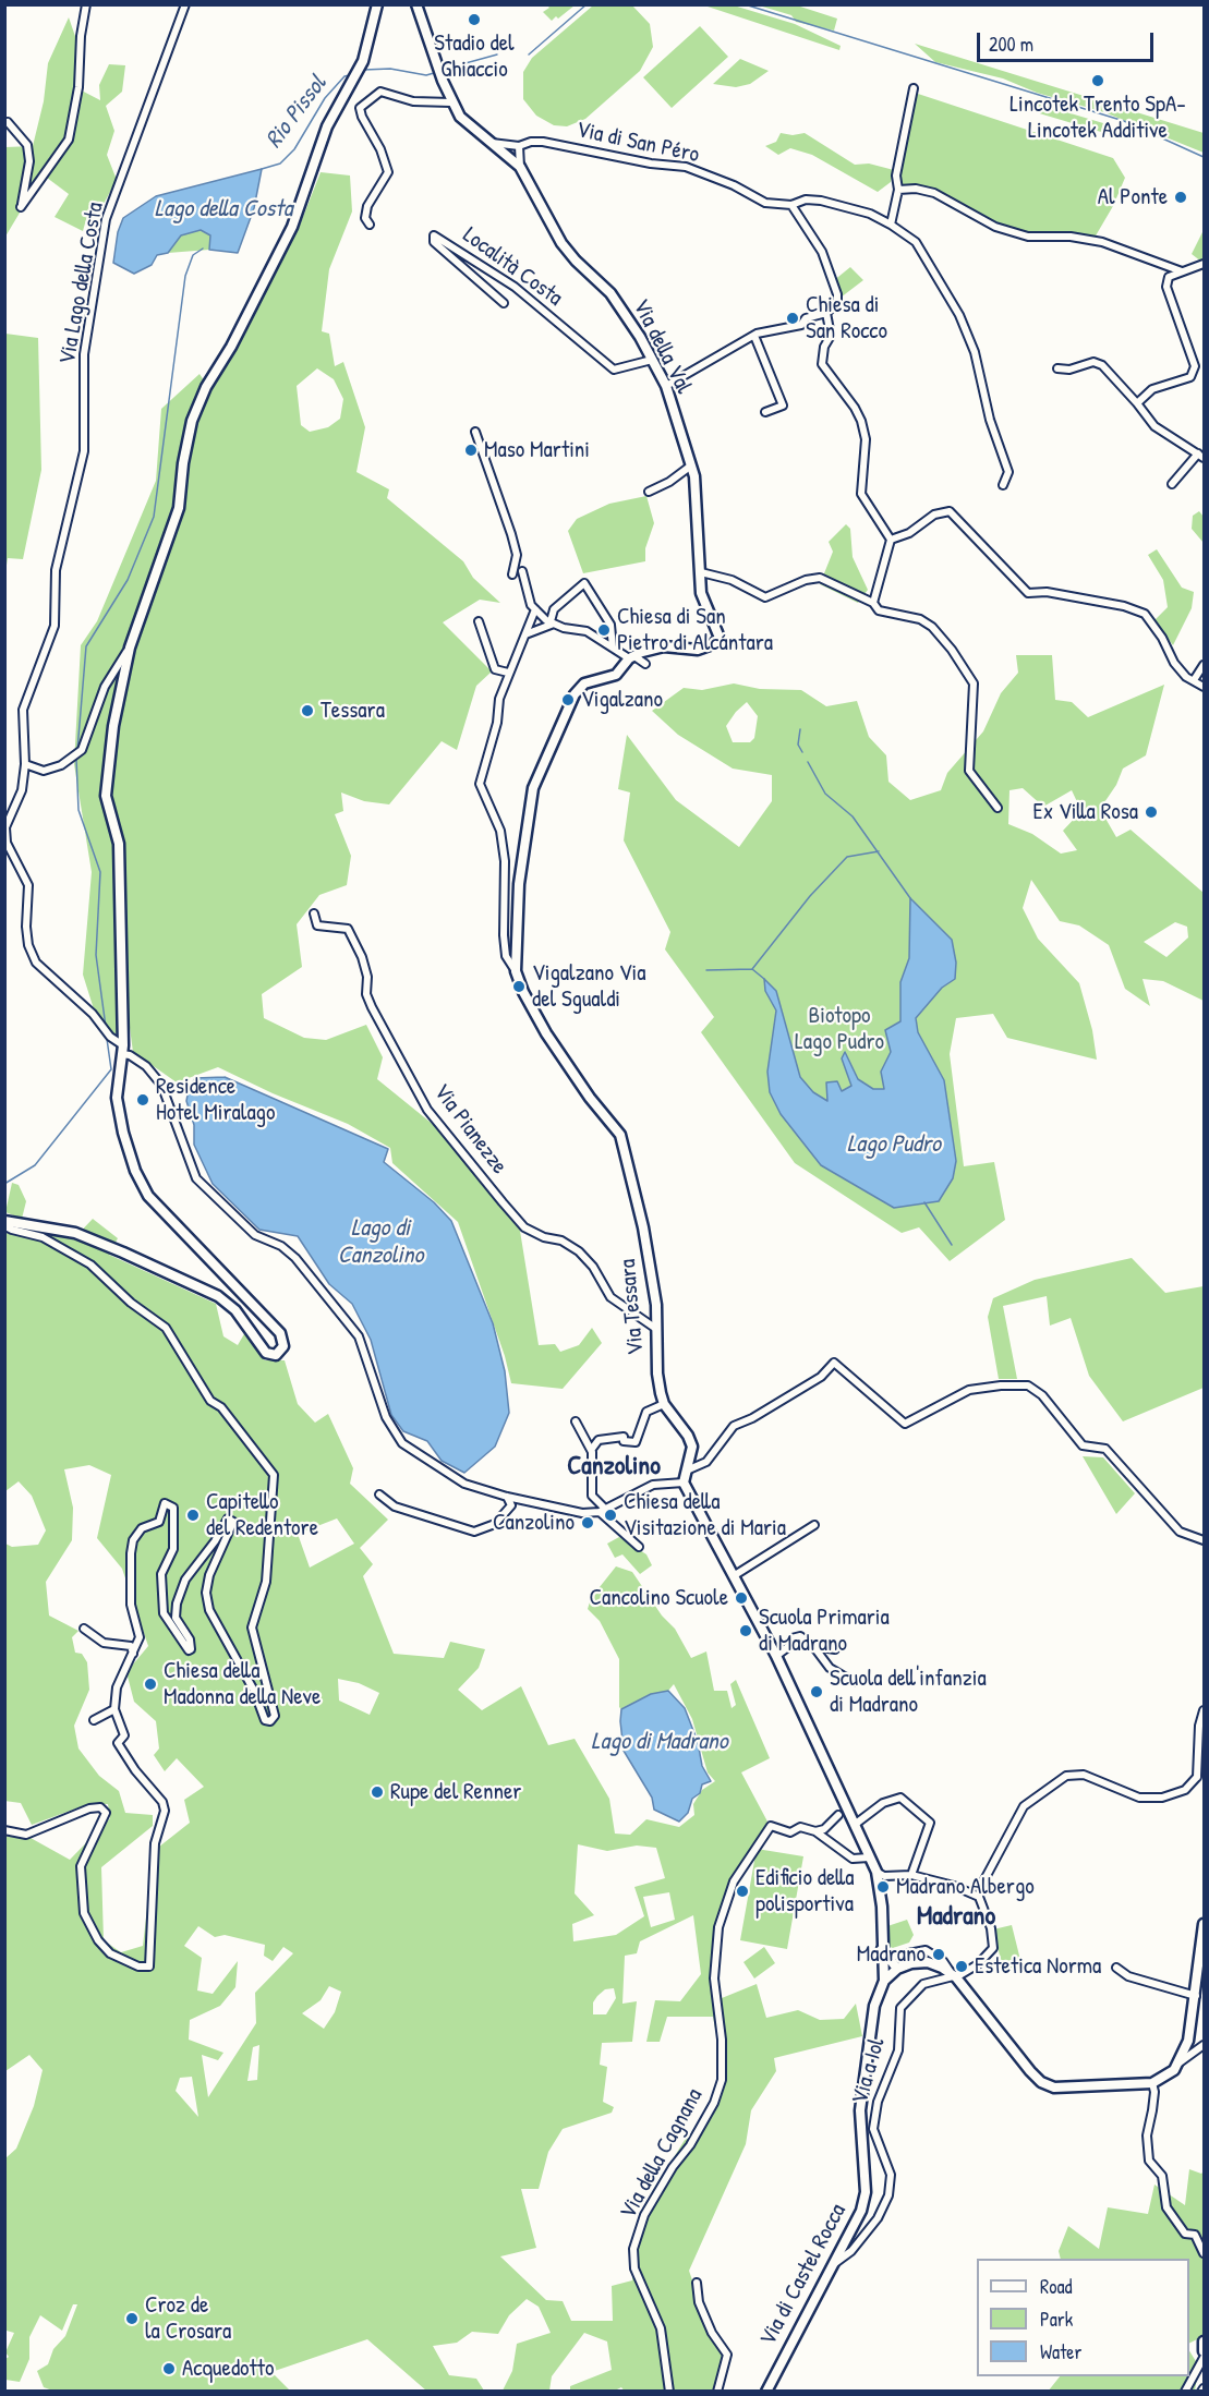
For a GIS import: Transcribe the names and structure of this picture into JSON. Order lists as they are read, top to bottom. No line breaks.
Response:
{"streets":{"main road":["Via della Val","Via Tessara","Via di Castel Rocca"],"street":["Via di San Péro","Località Costa","Via Lago della Costa","Via Pianezze","Via a Iol","Via della Cagnana"]},"crossings":[["Via di San Péro","Via della Val"],["Località Costa","Via della Val"],["Via Pianezze","Via Tessara"],["Via a Iol","Via di Castel Rocca"]],"districts":["Canzolino","Madrano"],"water":["Rio Pissol","Lago della Costa","Lago Pudro","Lago di Canzolino","Lago di Madrano"],"parks":["Biotopo Lago Pudro"],"places":["Stadio del Ghiaccio","Lincotek Trento SpA- Lincotek Additive","Al Ponte","Chiesa di San Rocco","Maso Martini","Chiesa di San Pietro di Alcántara","Vigalzano","Tessara","Ex Villa Rosa","Vigalzano Via del Sgualdi","Residence Hotel Miralago","Capitello del Redentore","Chiesa della Visitazione di Maria","Canzolino","Cancolino Scuole","Scuola Primaria di Madrano","Chiesa della Madonna della Neve","Scuola dell'infanzia di Madrano","Rupe del Renner","Madrano Albergo","Edificio della polisportiva","Madrano","Estetica Norma","Croz de la Crosara","Acquedotto"],"legend":["Road","Park","Water"],"scale_bar":"200 m"}
